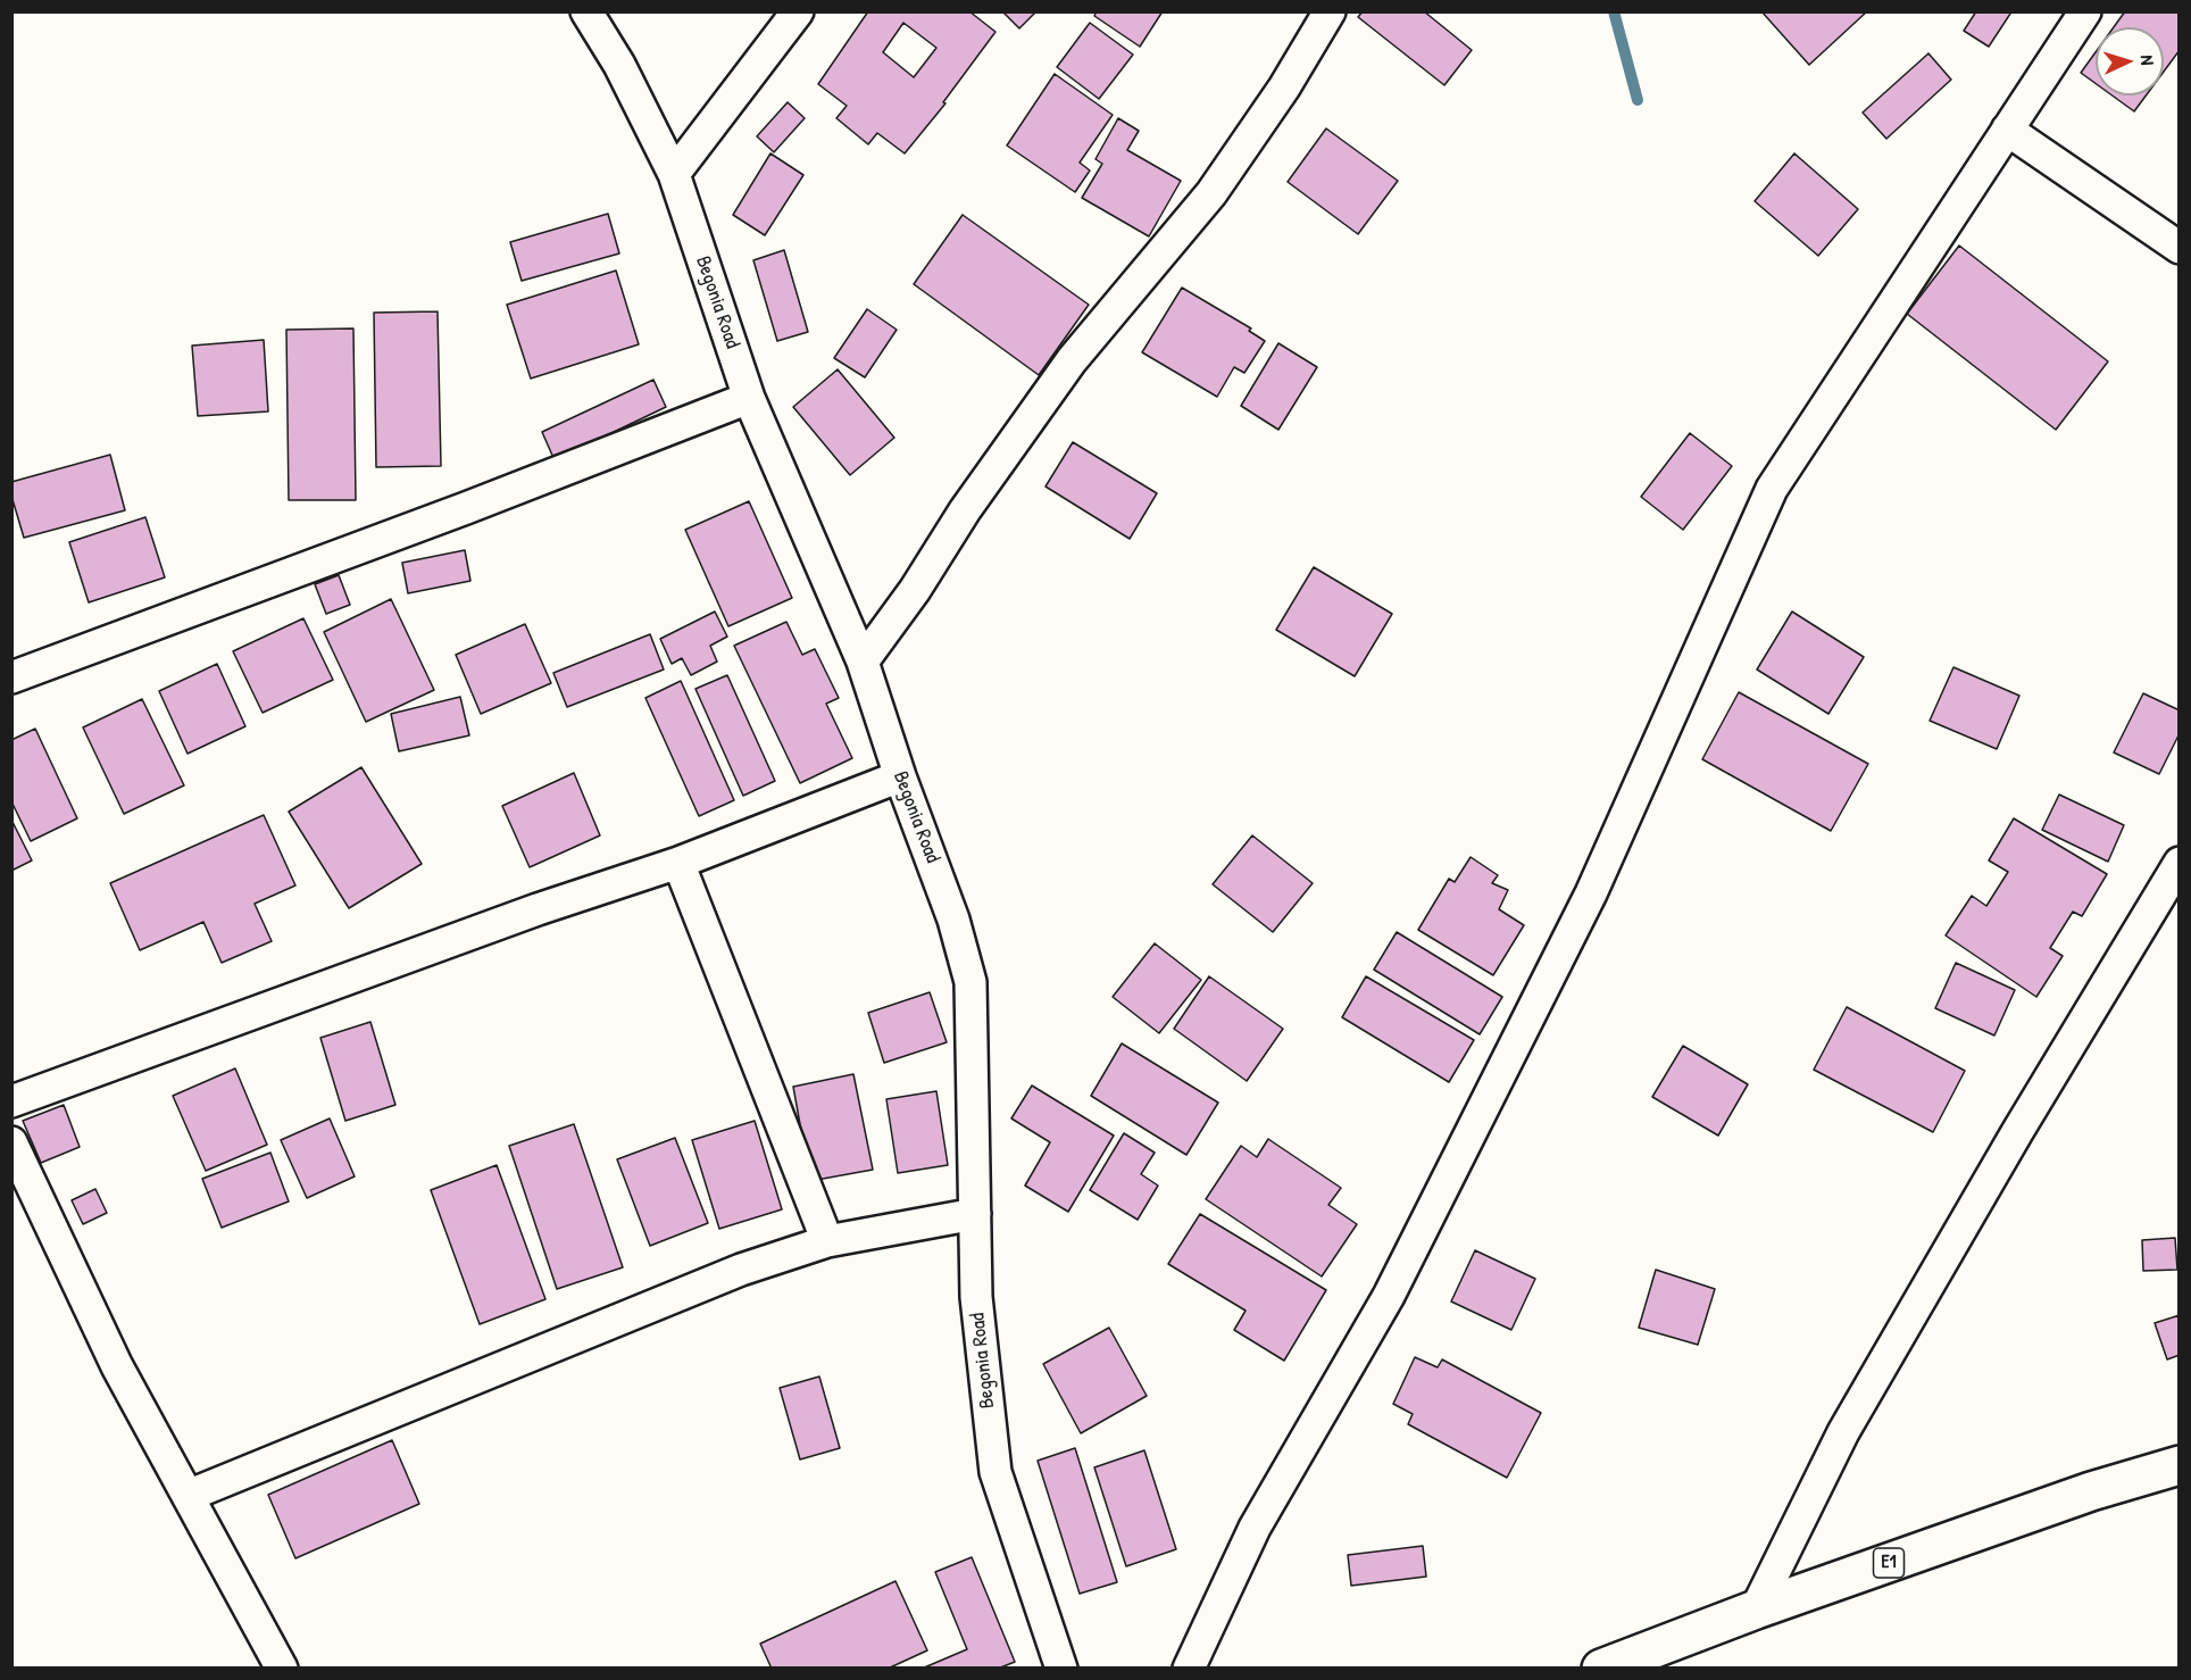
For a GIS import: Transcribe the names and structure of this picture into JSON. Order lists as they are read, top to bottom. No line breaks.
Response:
{"streets":{"highway":["E1"],"street":["Begonia Road"]},"north":"right"}
